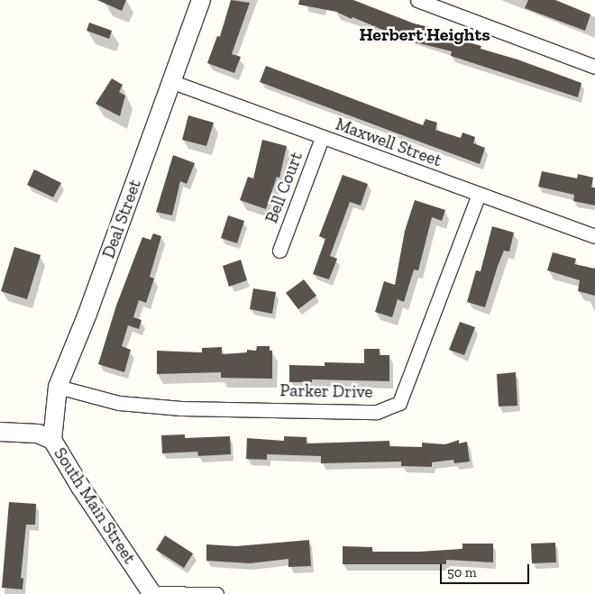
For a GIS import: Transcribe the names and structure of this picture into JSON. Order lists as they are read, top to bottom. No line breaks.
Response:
{"streets":{"street":["Maxwell Street","Bell Court","Deal Street","Parker Drive","South Main Street"]},"crossings":[["Maxwell Street","Bell Court"],["Maxwell Street","Deal Street"],["Maxwell Street","Parker Drive"],["Deal Street","Parker Drive"],["Deal Street","South Main Street"]],"districts":["Herbert Heights"],"scale_bar":"50 m"}
